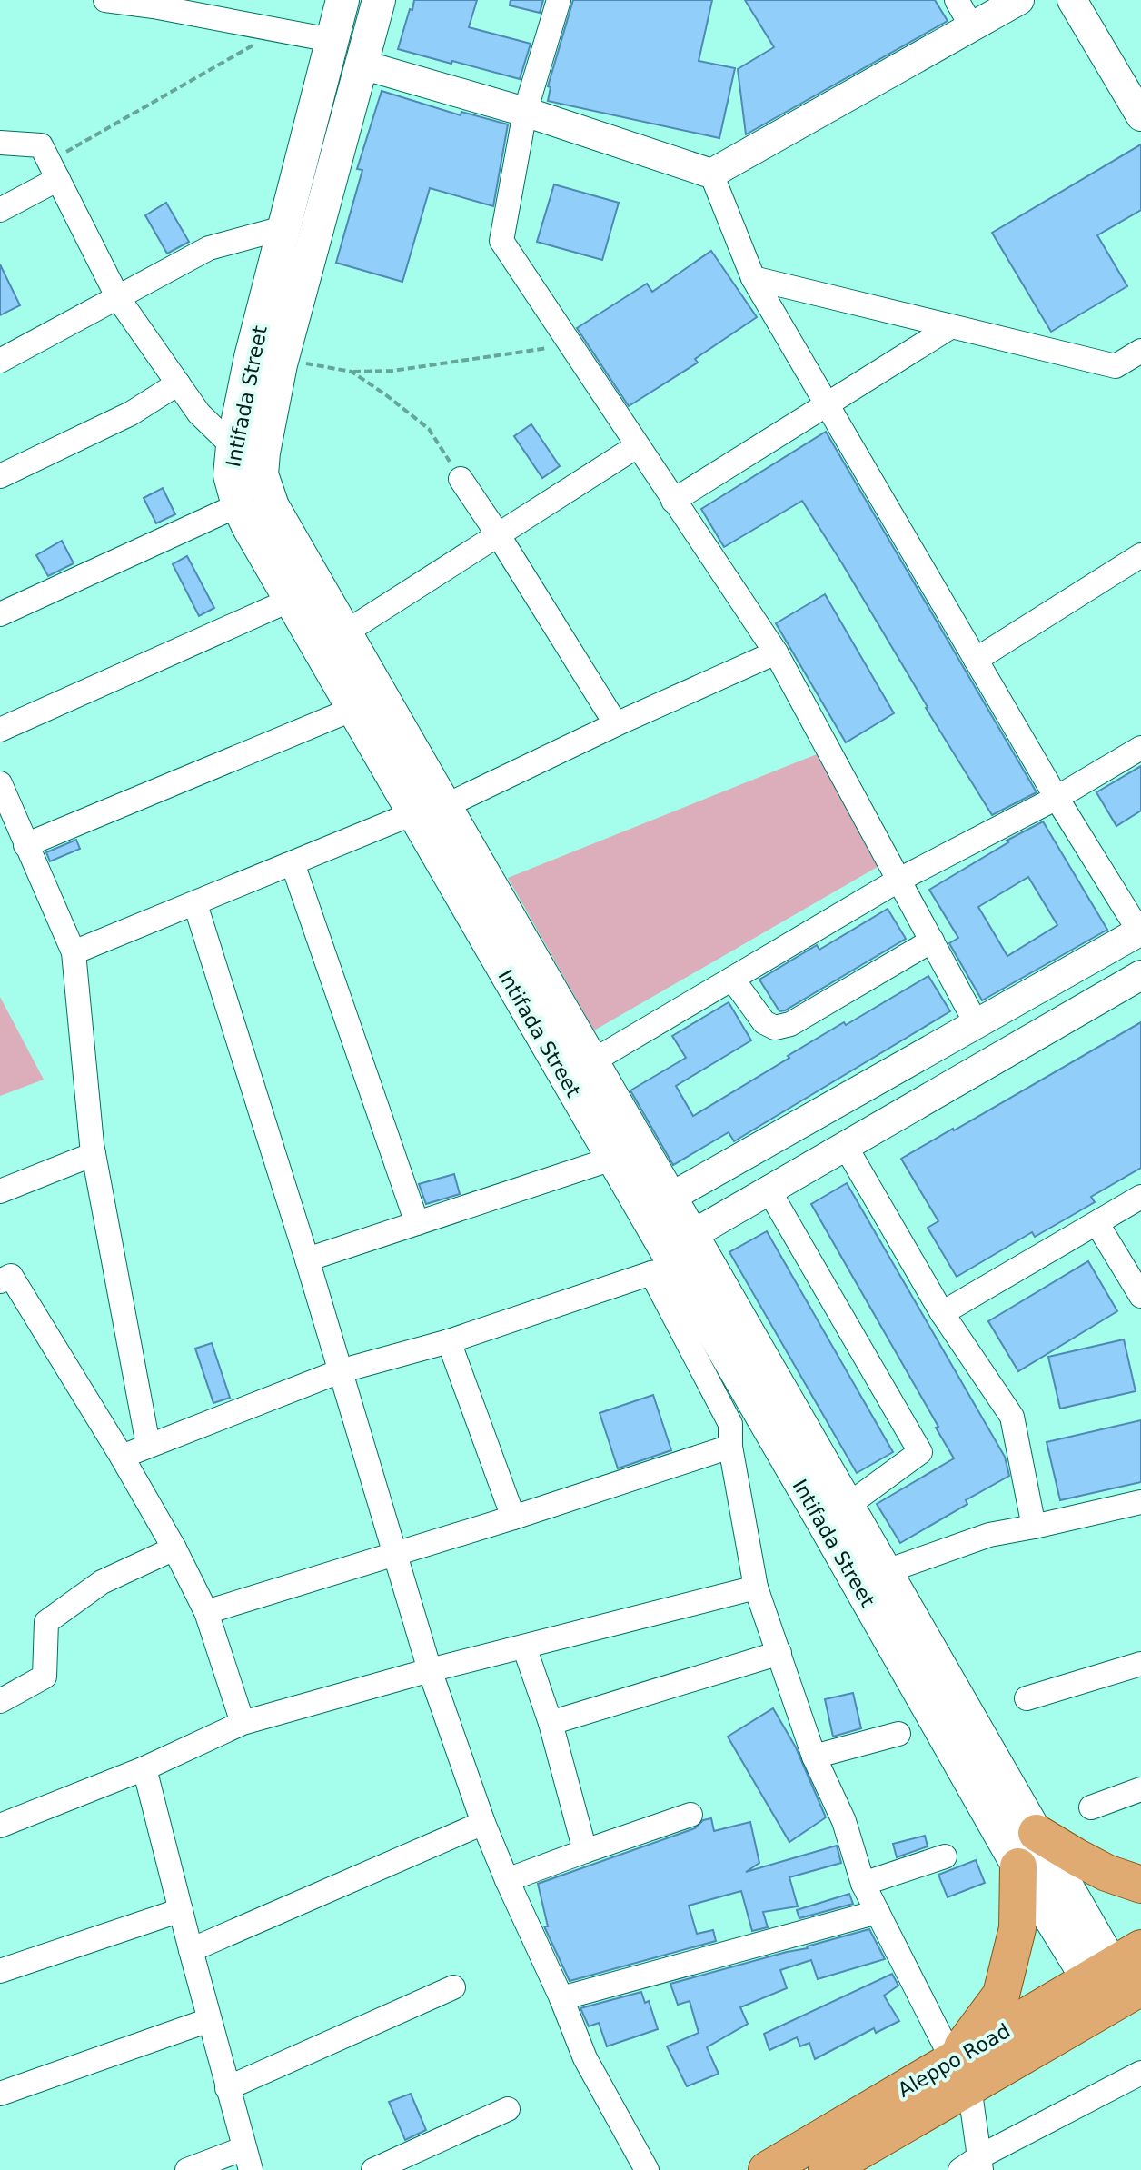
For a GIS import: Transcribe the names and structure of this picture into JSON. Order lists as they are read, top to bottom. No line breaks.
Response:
{"streets":{"main road":["Intifada Street","Aleppo Road"]},"crossings":[["Intifada Street","Aleppo Road"]]}
